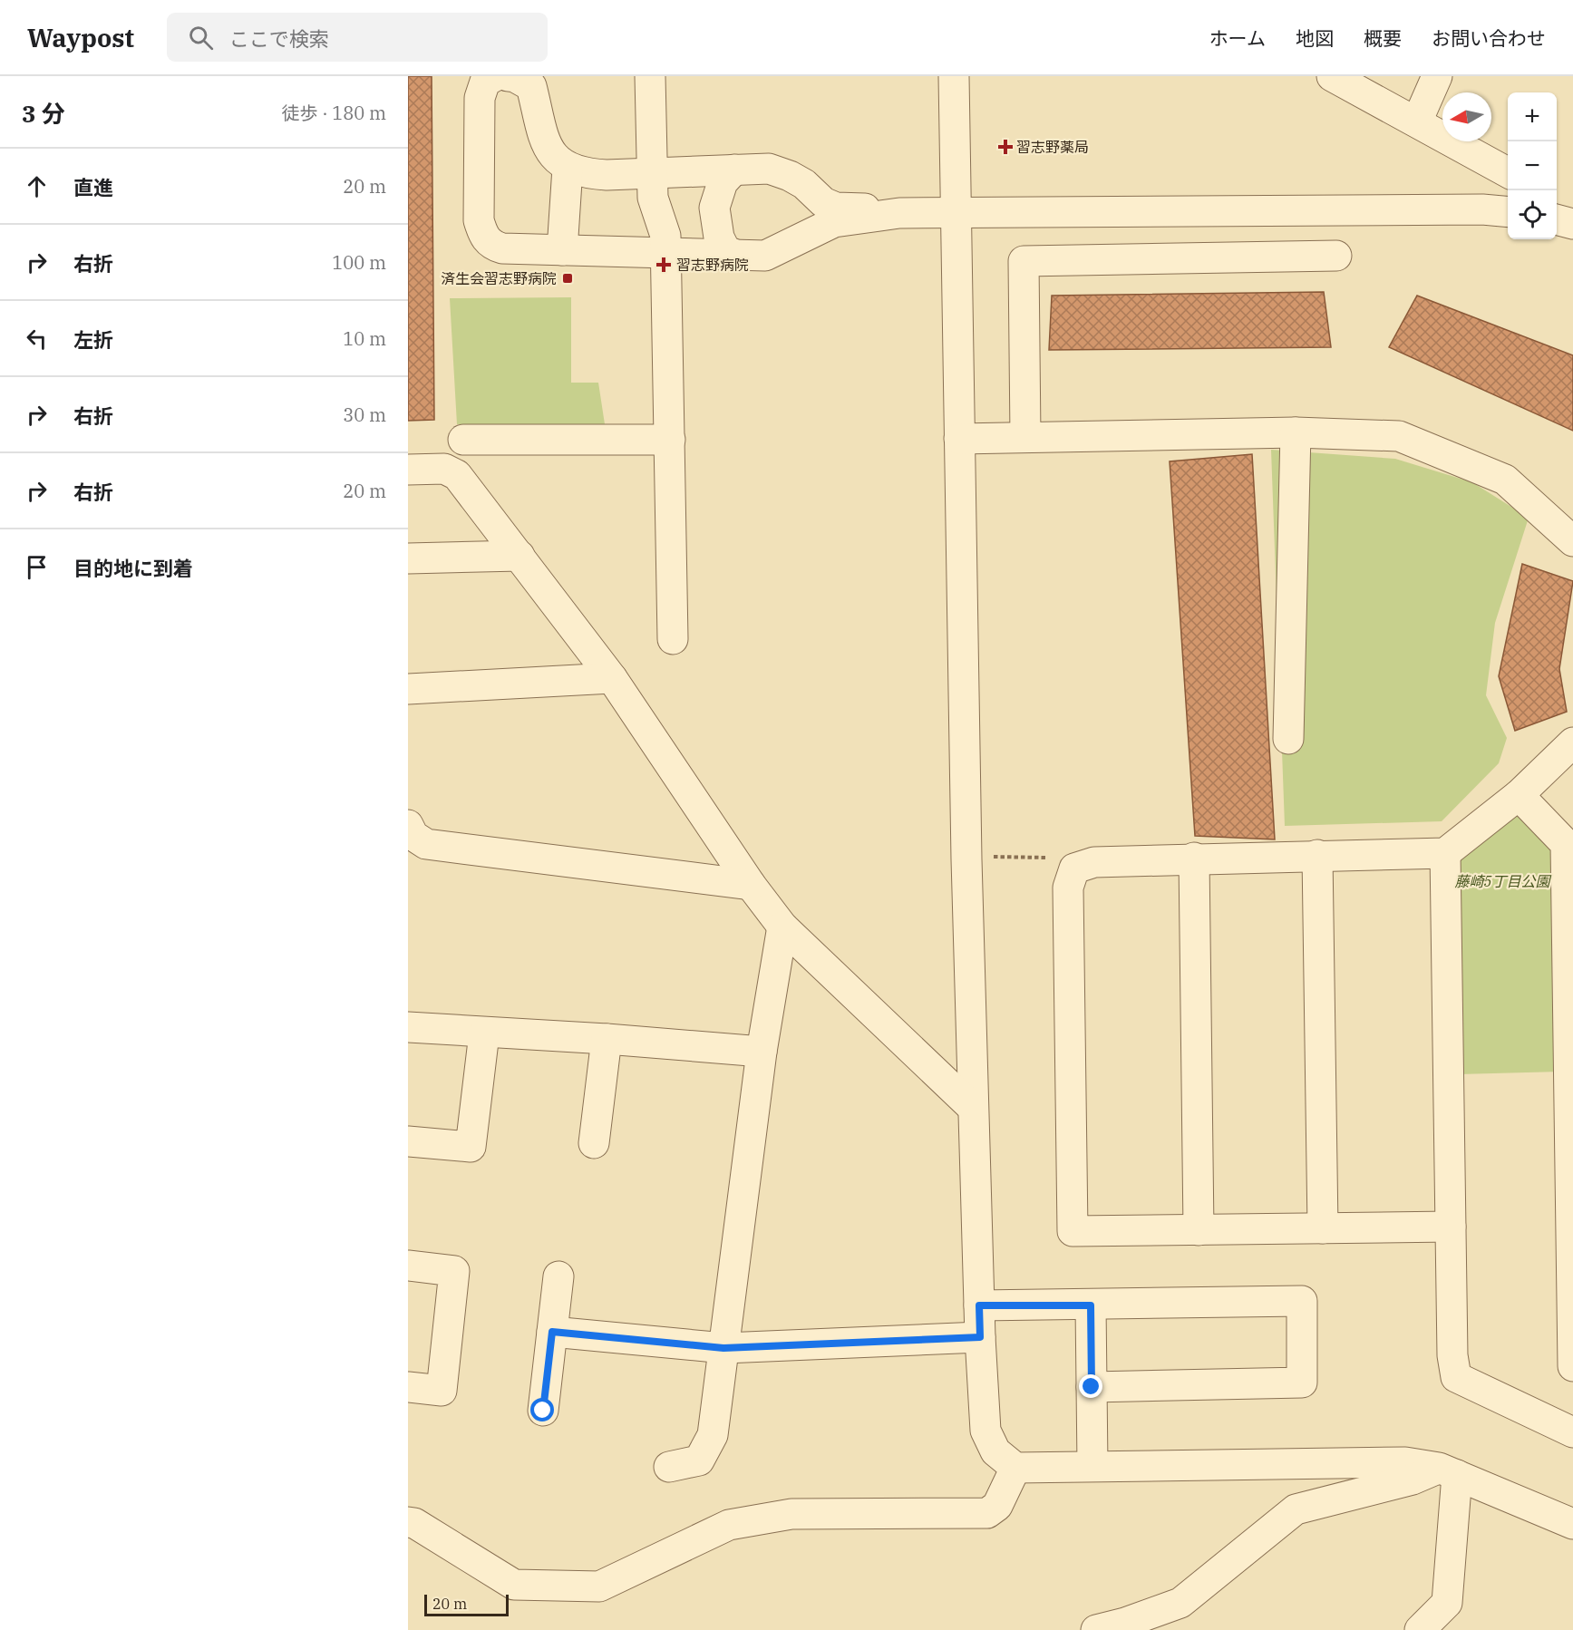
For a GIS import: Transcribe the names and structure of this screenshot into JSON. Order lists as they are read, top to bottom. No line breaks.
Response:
{"parks":["藤崎5丁目公園"],"places":{"health":["習志野薬局","習志野病院"],"transit":["済生会習志野病院"]},"scale_bar":"20 m","north":"left","page":{"header":"Waypost","search":"ここで検索","nav":["ホーム","地図","概要","お問い合わせ"],"heading":["3 分","徒歩 · 180 m"],"map_buttons":["+","−"],"list":[["直進","20 m"],["右折","100 m"],["左折","10 m"],["右折","30 m"],["右折","20 m"],"目的地に到着"],"scale":"20 m"}}
